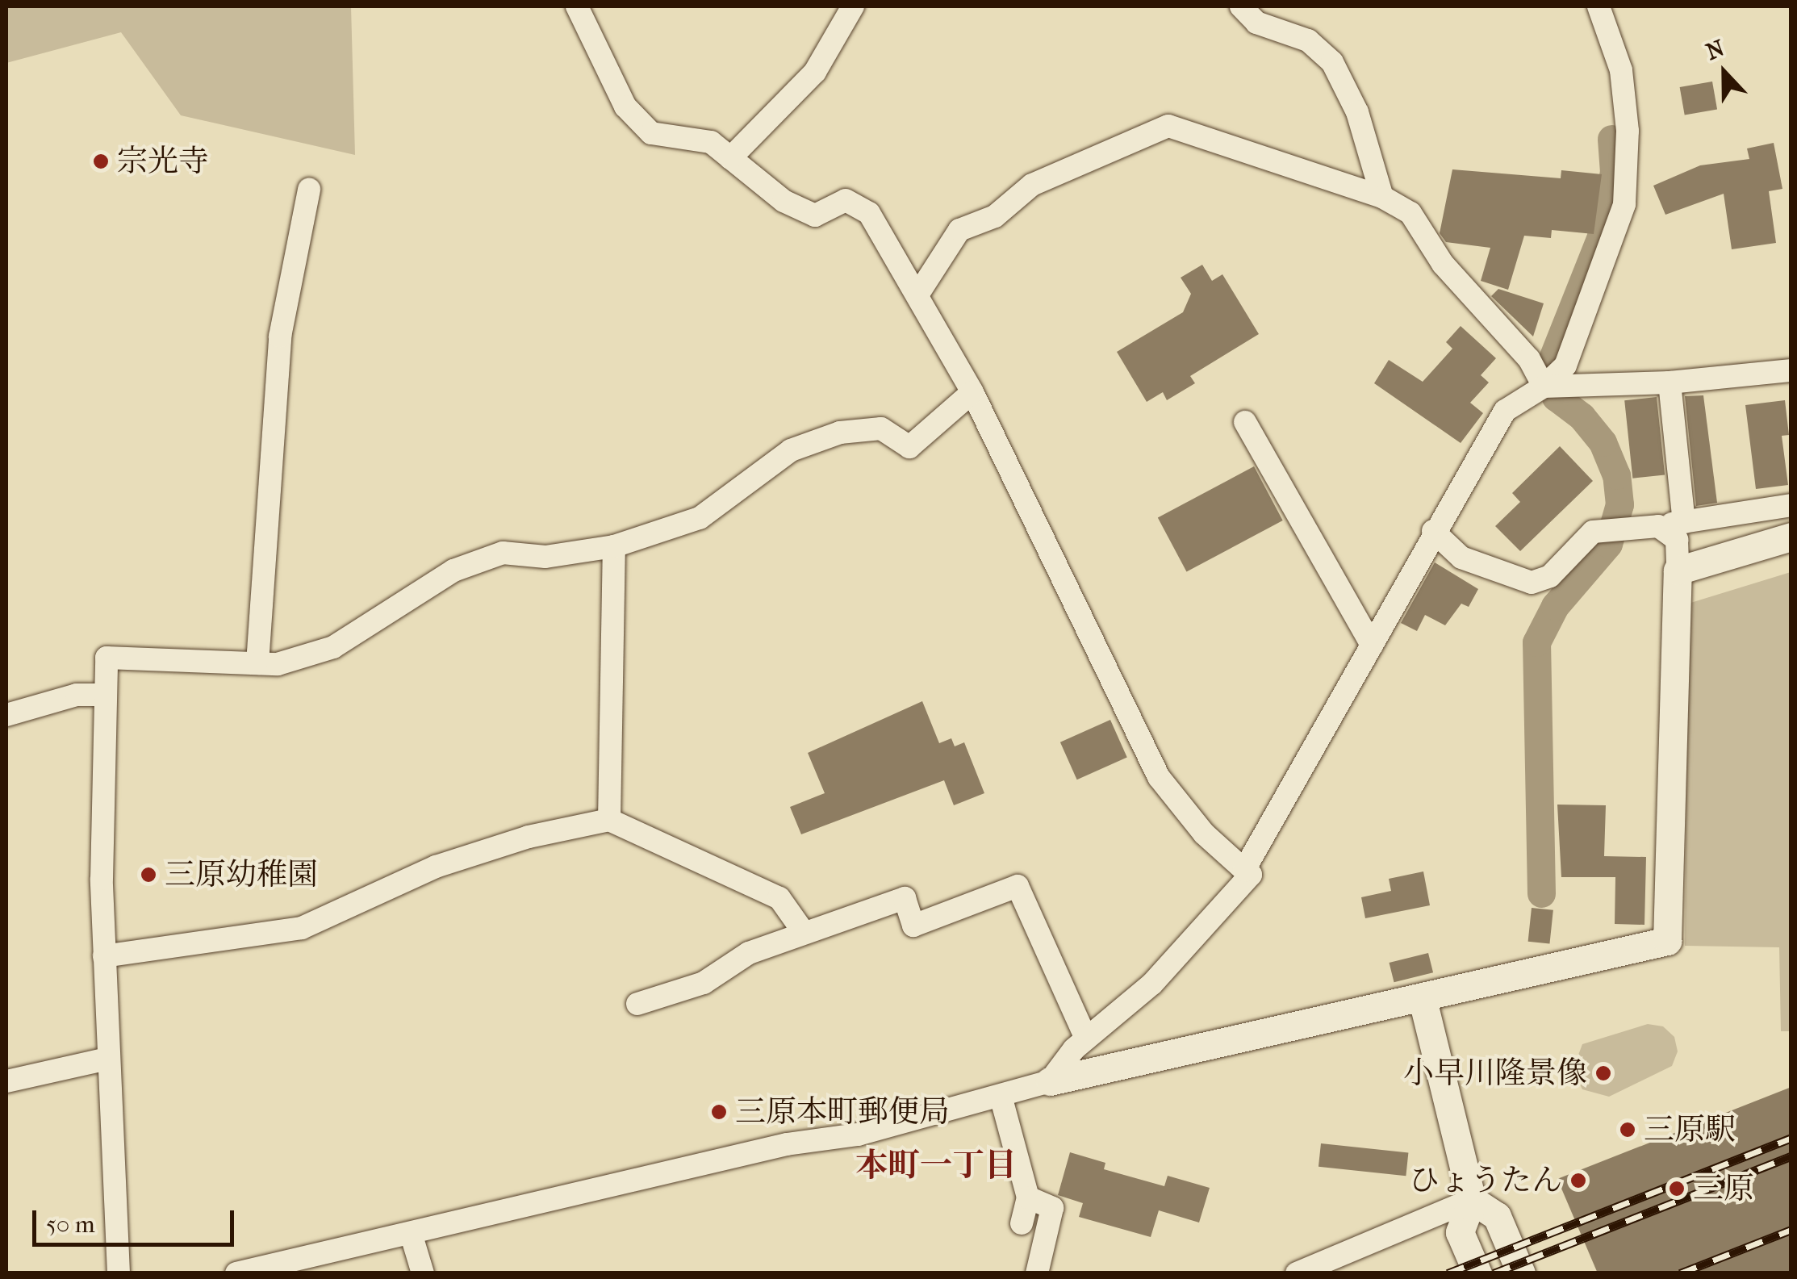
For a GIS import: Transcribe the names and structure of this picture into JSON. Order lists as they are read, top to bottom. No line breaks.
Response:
{"districts":["本町一丁目"],"places":["宗光寺","三原幼稚園","小早川隆景像","三原本町郵便局","三原駅","ひょうたん","三原"],"scale_bar":"50 m","north":"top"}
